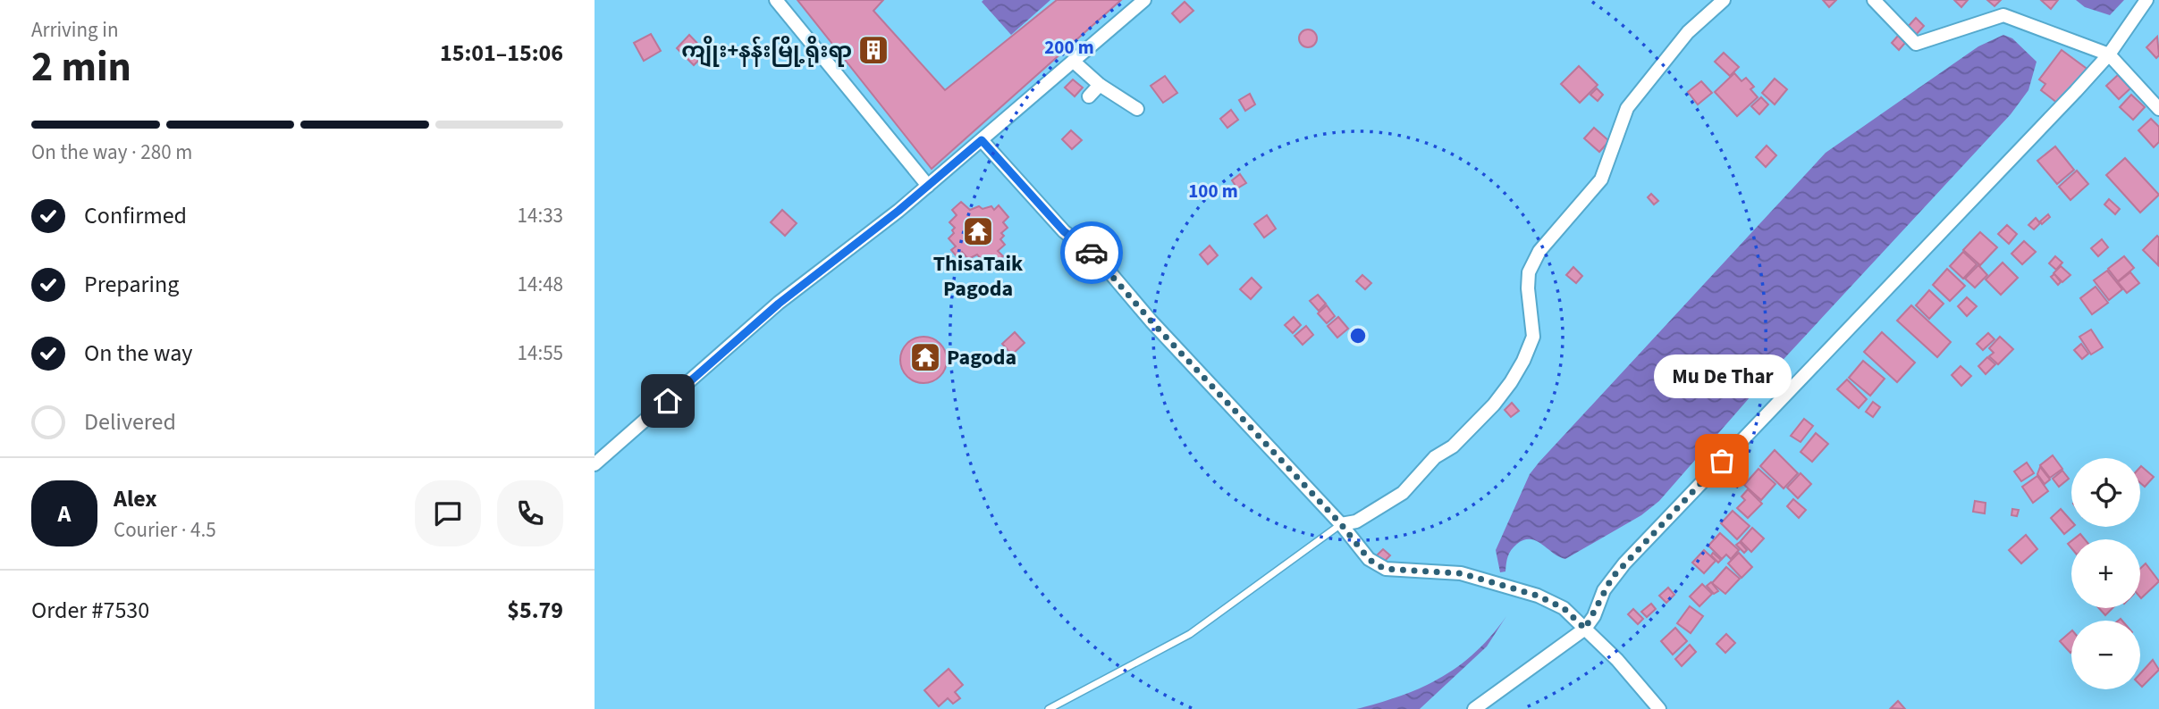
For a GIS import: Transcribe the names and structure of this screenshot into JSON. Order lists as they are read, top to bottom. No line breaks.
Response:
{"places":{"building":["ကျိုး+နန်းမြို့ရိုးရာ"],"temple":["ThisaTaik Pagoda","Pagoda"],"other":["Mu De Thar"]},"page":{"heading":["2 min","Arriving in","15:01–15:06"],"panel":["Alex","Courier · 4.5","Order #7530","$5.79"],"bar":"On the way · 280 m","list":[["Confirmed","14:33"],["Preparing","14:48"],["On the way","14:55"],"Delivered"],"bubble":"Mu De Thar","map_buttons":["+","−"],"round":"A"},"rings":["200 m","100 m"]}
